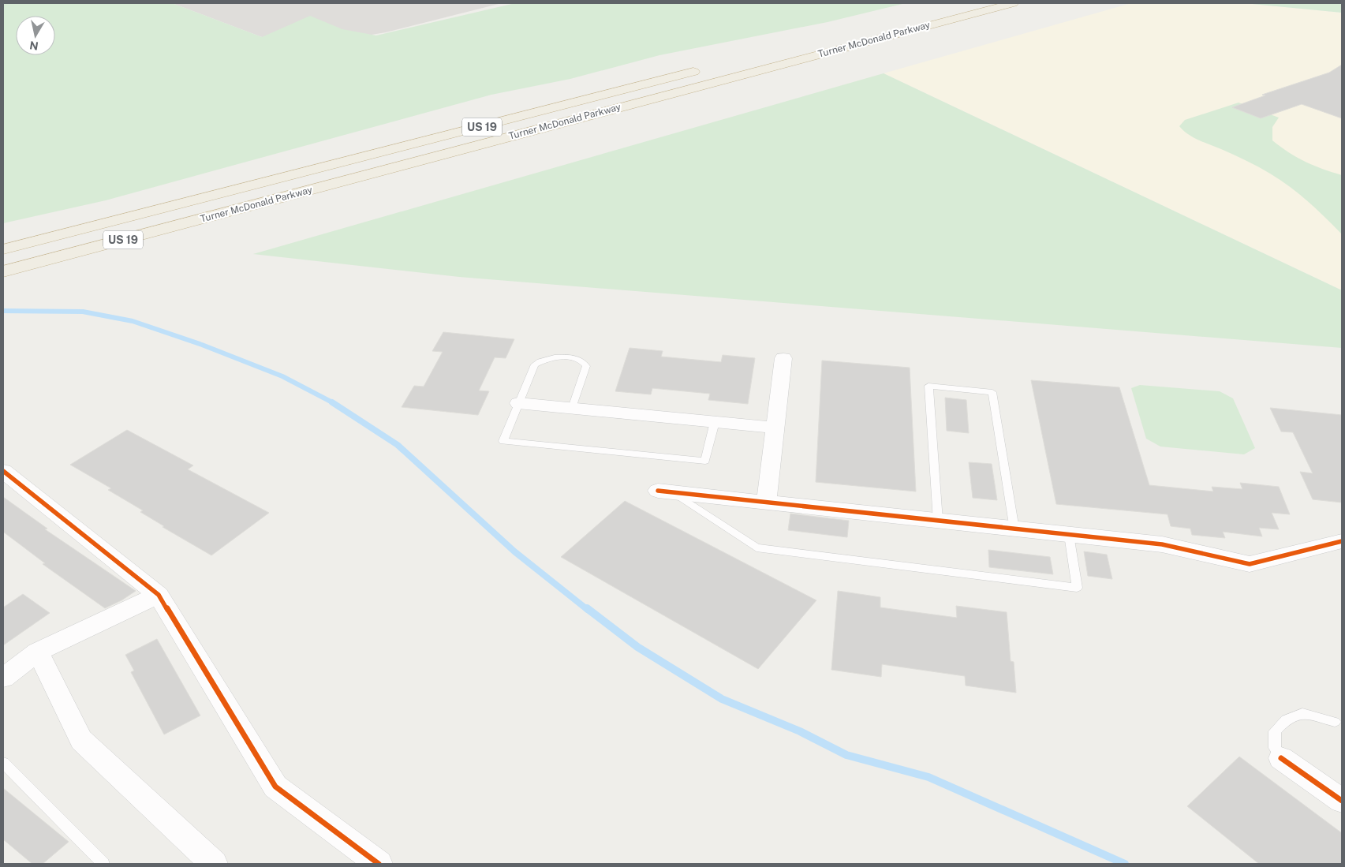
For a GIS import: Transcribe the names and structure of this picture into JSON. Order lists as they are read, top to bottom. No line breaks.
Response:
{"streets":{"highway":["Turner McDonald Parkway","US 19"]},"north":"bottom"}
